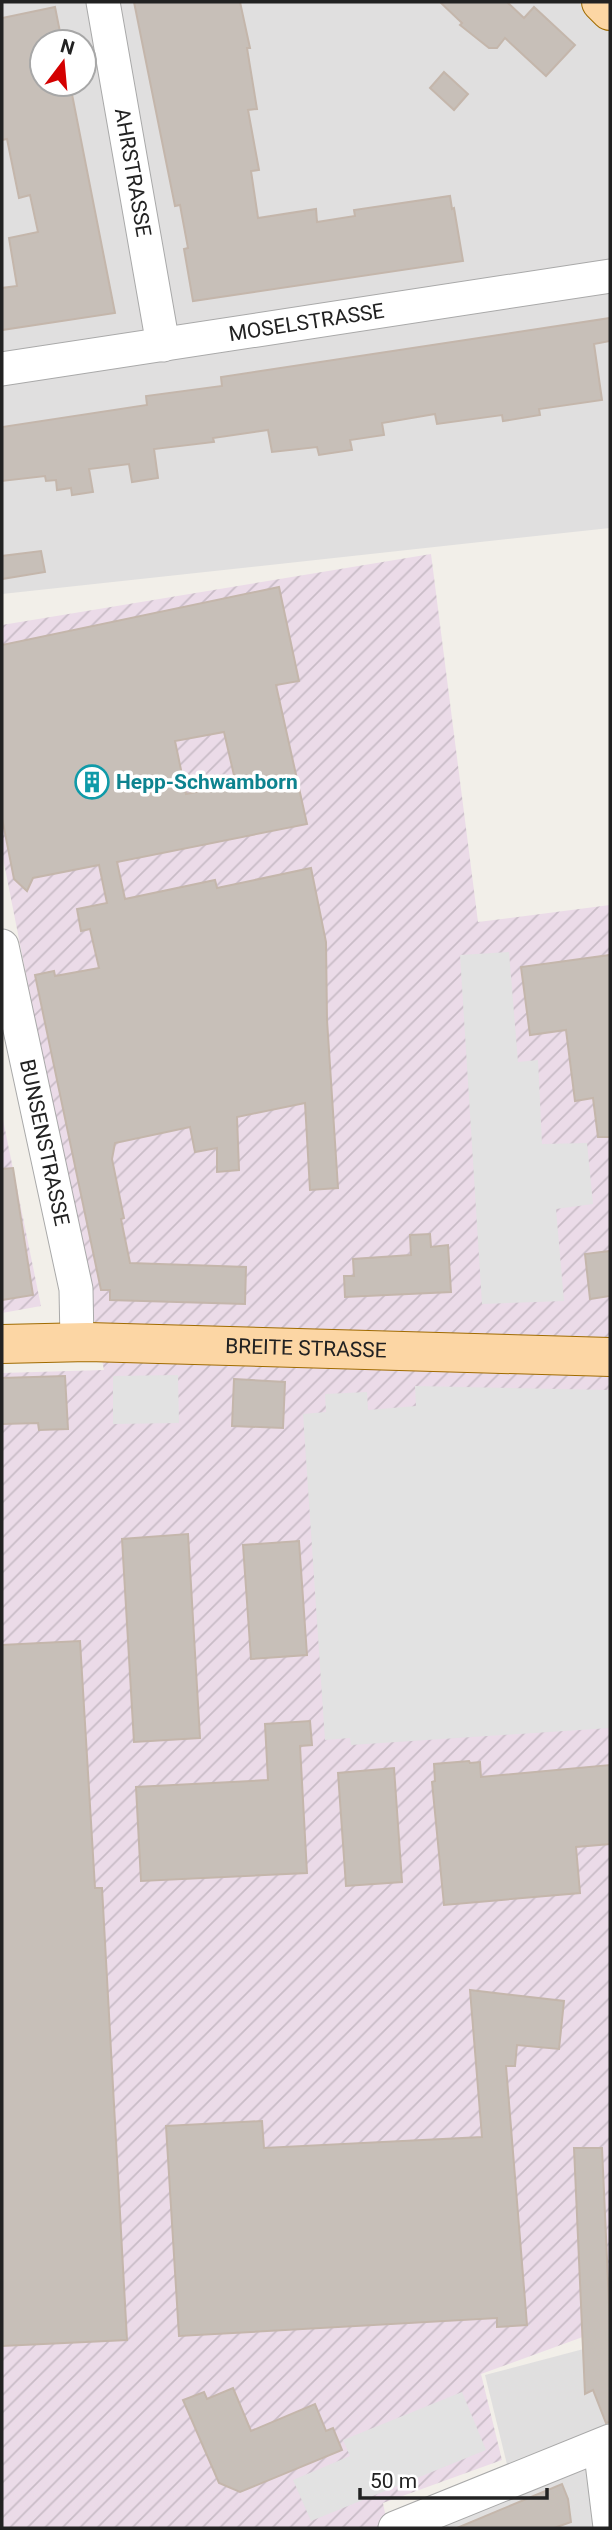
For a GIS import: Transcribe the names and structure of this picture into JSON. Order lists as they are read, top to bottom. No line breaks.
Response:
{"streets":{"main road":["BREITE STRASSE"],"street":["AHRSTRASSE","MOSELSTRASSE","BUNSENSTRASSE"]},"crossings":[["AHRSTRASSE","MOSELSTRASSE"],["BUNSENSTRASSE","BREITE STRASSE"]],"places":{"building":["Hepp-Schwamborn"]},"scale_bar":"50 m","north":"top"}
